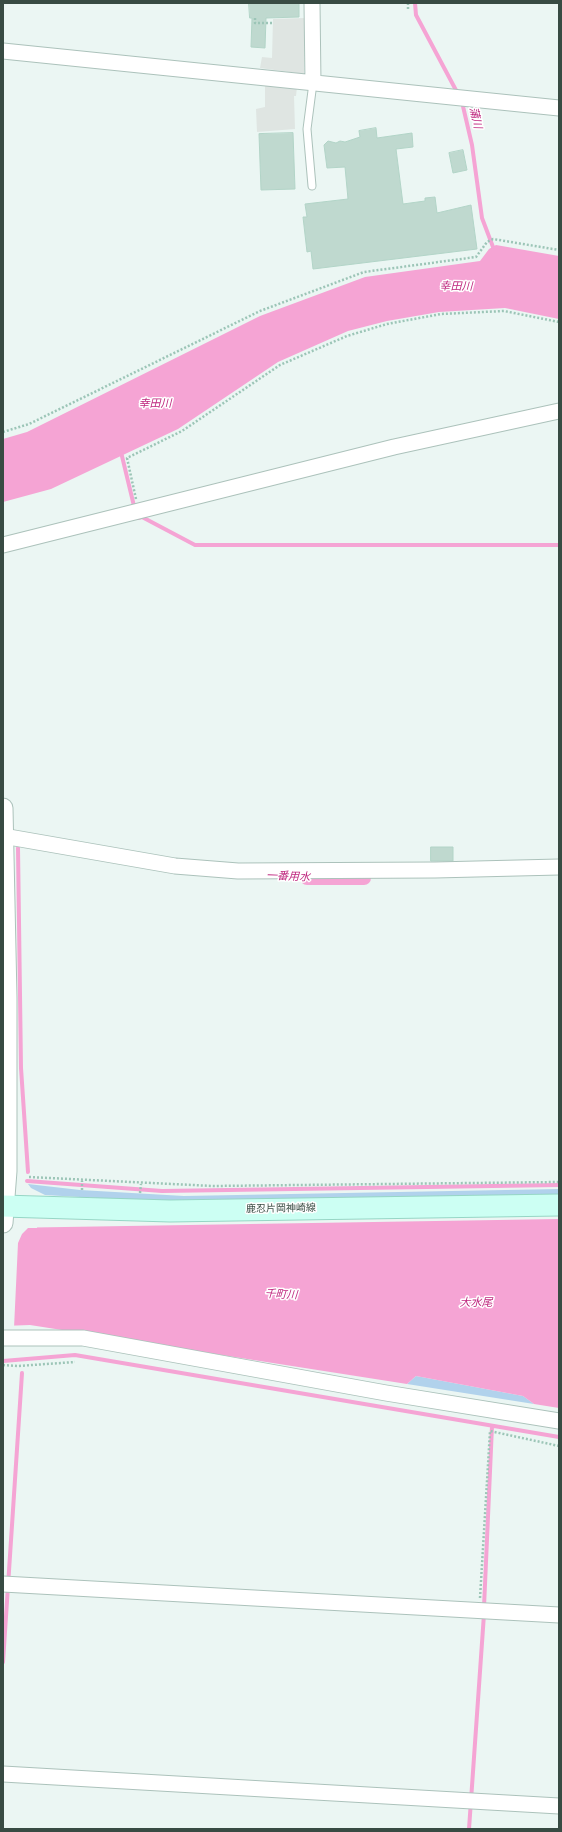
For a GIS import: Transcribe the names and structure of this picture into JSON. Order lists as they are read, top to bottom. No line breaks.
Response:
{"streets":{"main road":["鹿忍片岡神崎線"]},"water":["蒲川","幸田川","一番用水","千町川","大水尾"]}
